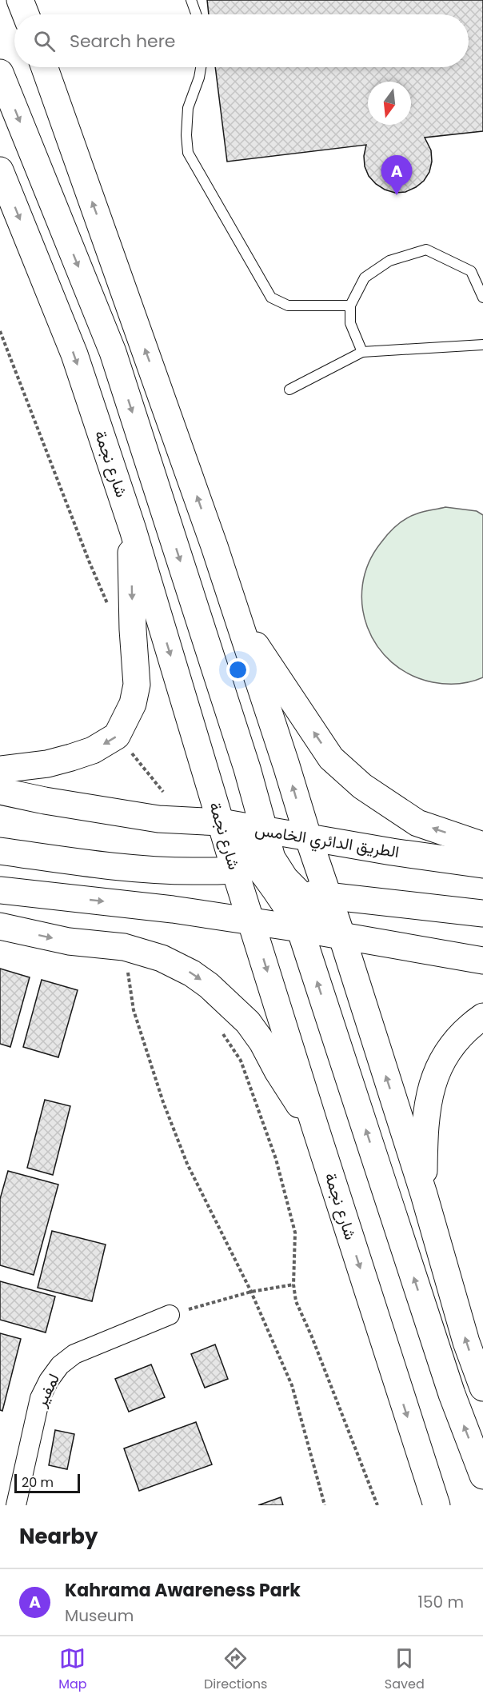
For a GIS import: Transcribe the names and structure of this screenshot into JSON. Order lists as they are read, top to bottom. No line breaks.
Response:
{"streets":{"main road":["شارع نجمة","الطريق الدائري الخامس"],"street":["لمفير"]},"crossings":[["شارع نجمة","الطريق الدائري الخامس"]],"scale_bar":"20 m","north":"bottom","page":{"search":"Search here","pins":"A","scale":"20 m","heading":"Nearby","list":[{"mark":"A","name":"Kahrama Awareness Park","note":"Museum","value":"150 m"}],"nav":["Map","Directions","Saved"]}}
